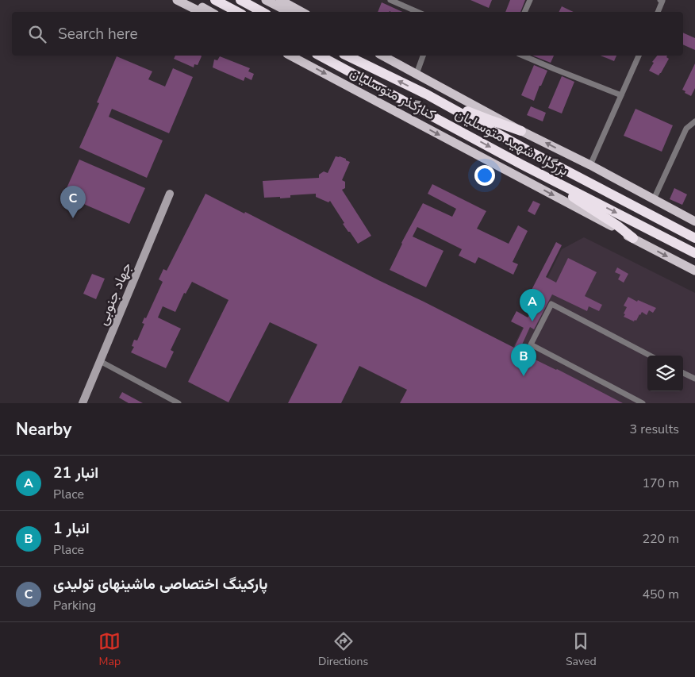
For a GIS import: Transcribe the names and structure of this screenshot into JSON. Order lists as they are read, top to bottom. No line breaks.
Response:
{"streets":{"highway":["بزرگراه شهید متوسلیان"],"main road":["کنارگذر متوسلیان"],"street":["جهاد جنوبی"]},"page":{"search":"Search here","pins":["C","A","B"],"heading":["Nearby","3 results"],"list":[{"mark":"A","name":"انبار 21","note":"Place","value":"170 m"},{"mark":"B","name":"انبار 1","note":"Place","value":"220 m"},{"mark":"C","name":"پارکینگ اختصاصی ماشینهای تولیدی","note":"Parking","value":"450 m"}],"nav":["Map","Directions","Saved"]}}
